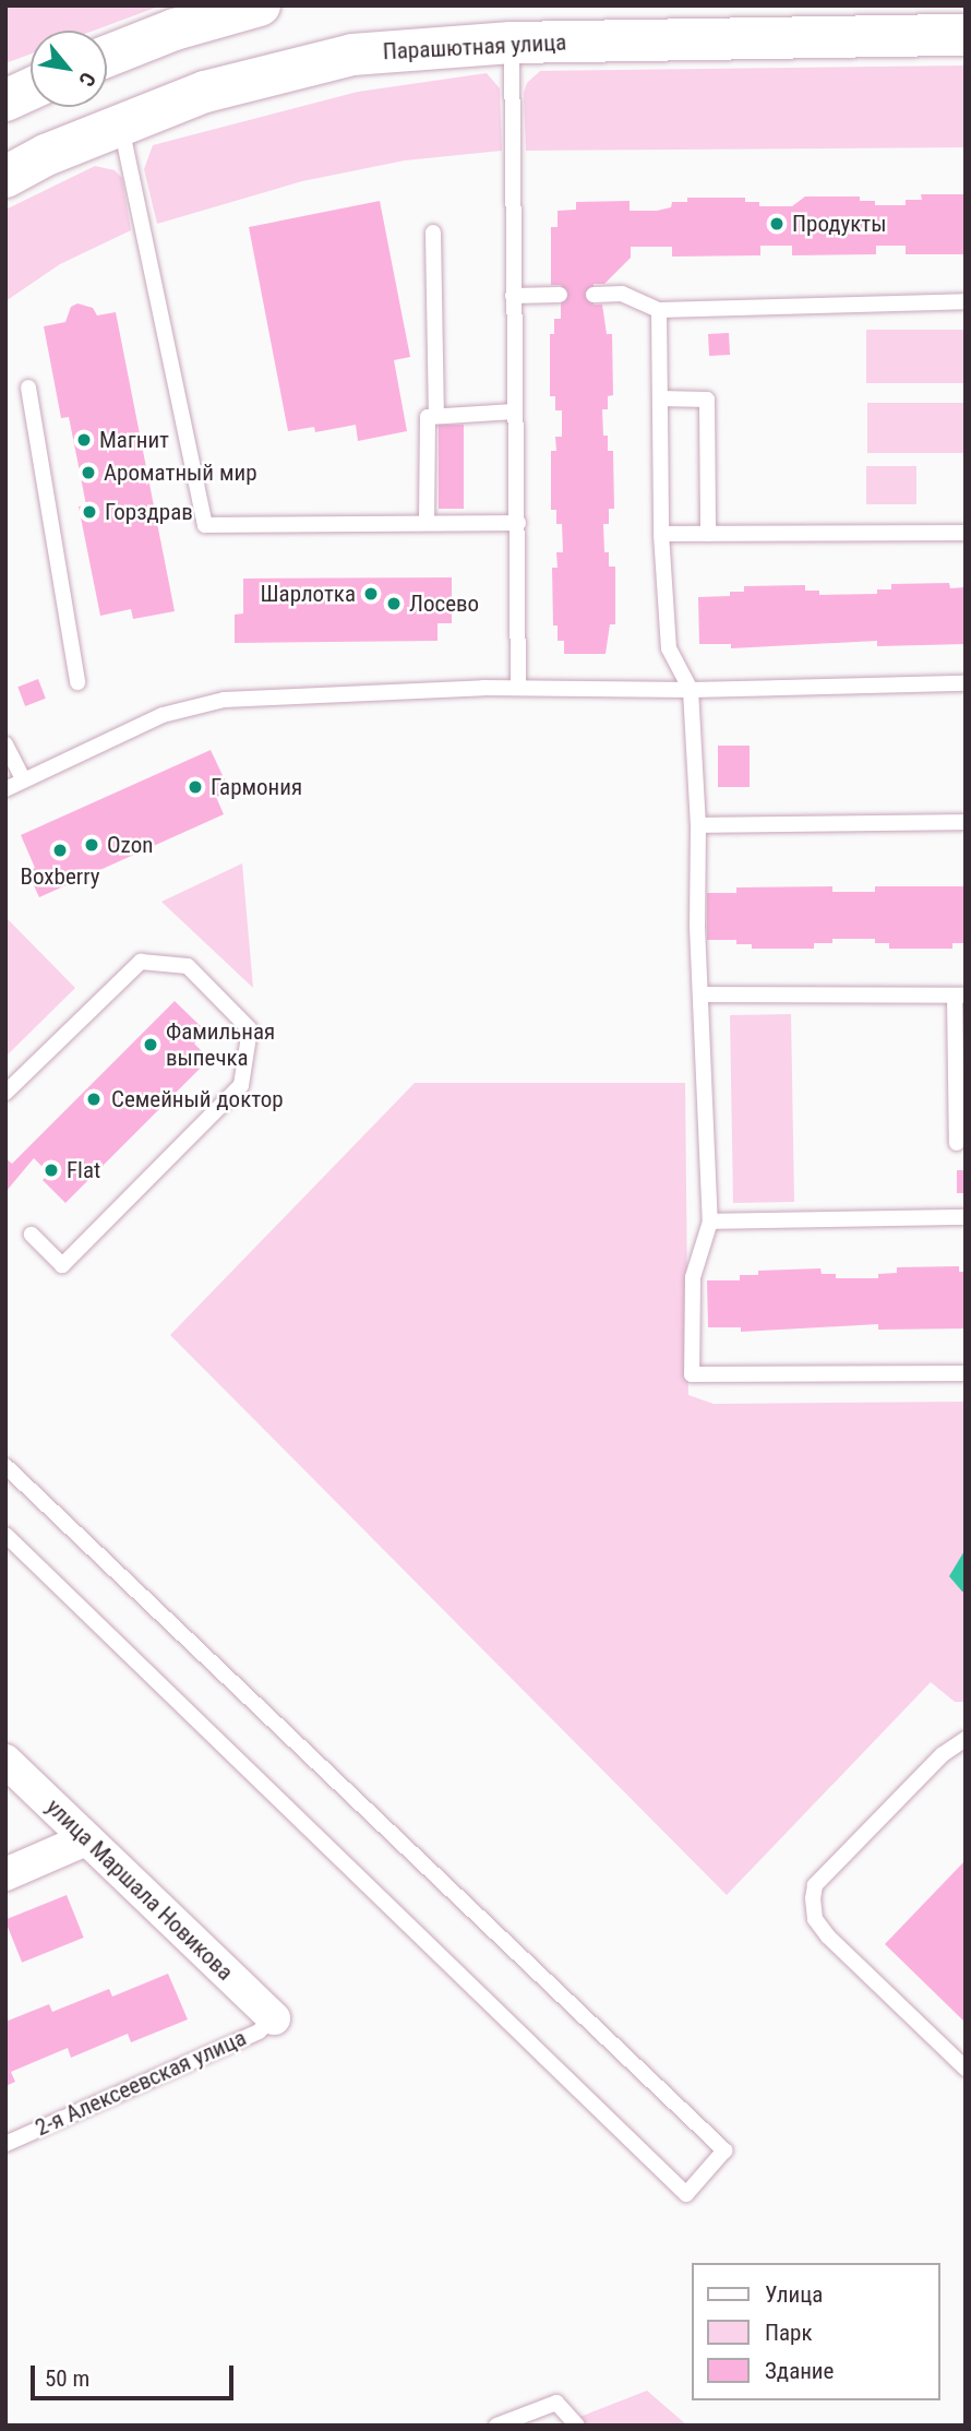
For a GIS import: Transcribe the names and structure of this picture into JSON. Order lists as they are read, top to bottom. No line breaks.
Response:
{"streets":{"main road":["Парашютная улица"],"street":["улица Маршала Новикова"],"lane":["2-я Алексеевская улица"]},"crossings":[["улица Маршала Новикова","2-я Алексеевская улица"]],"places":["Продукты","Магнит","Ароматный мир","Горздрав","Шарлотка","Лосево","Гармония","Ozon","Boxberry","Фамильная выпечка","Семейный доктор","Flat"],"legend":["Улица","Парк","Здание"],"scale_bar":"50 m","north":"bottom right"}
